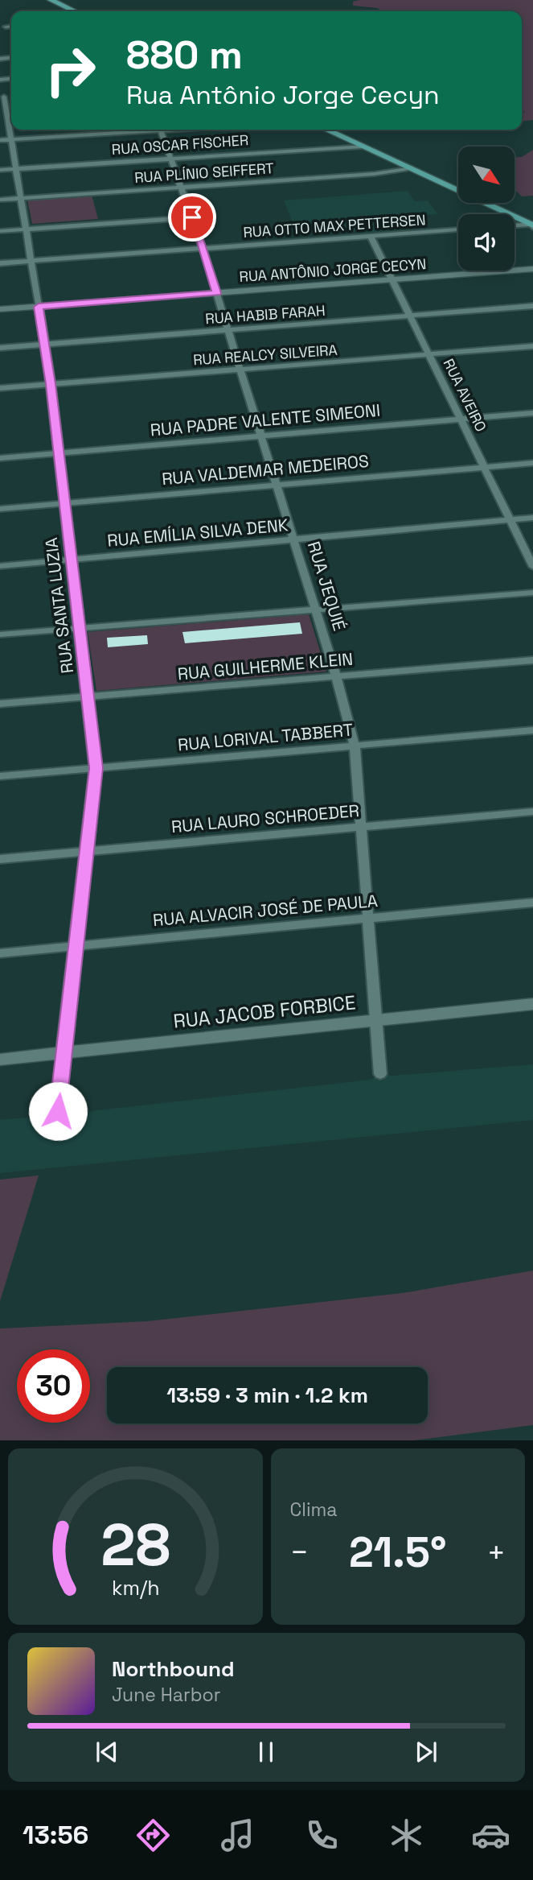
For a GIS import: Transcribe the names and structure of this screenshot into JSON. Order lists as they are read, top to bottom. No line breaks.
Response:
{"streets":{"street":["RUA OSCAR FISCHER","RUA PLÍNIO SEIFFERT","RUA OTTO MAX PETTERSEN","RUA ANTÔNIO JORGE CECYN","RUA HABIB FARAH","RUA REALCY SILVEIRA","RUA AVEIRO","RUA PADRE VALENTE SIMEONI","RUA VALDEMAR MEDEIROS","RUA EMÍLIA SILVA DENK","RUA JEQUIÉ","RUA SANTA LUZIA","RUA GUILHERME KLEIN","RUA LORIVAL TABBERT","RUA LAURO SCHROEDER","RUA ALVACIR JOSÉ DE PAULA","RUA JACOB FORBICE"]},"crossings":[["RUA OSCAR FISCHER","RUA JEQUIÉ"],["RUA OSCAR FISCHER","RUA SANTA LUZIA"],["RUA PLÍNIO SEIFFERT","RUA JEQUIÉ"],["RUA PLÍNIO SEIFFERT","RUA SANTA LUZIA"],["RUA OTTO MAX PETTERSEN","RUA AVEIRO"],["RUA OTTO MAX PETTERSEN","RUA JEQUIÉ"],["RUA OTTO MAX PETTERSEN","RUA SANTA LUZIA"],["RUA ANTÔNIO JORGE CECYN","RUA AVEIRO"],["RUA ANTÔNIO JORGE CECYN","RUA JEQUIÉ"],["RUA ANTÔNIO JORGE CECYN","RUA SANTA LUZIA"],["RUA HABIB FARAH","RUA AVEIRO"],["RUA HABIB FARAH","RUA JEQUIÉ"],["RUA HABIB FARAH","RUA SANTA LUZIA"],["RUA REALCY SILVEIRA","RUA AVEIRO"],["RUA REALCY SILVEIRA","RUA JEQUIÉ"],["RUA REALCY SILVEIRA","RUA SANTA LUZIA"],["RUA AVEIRO","RUA PADRE VALENTE SIMEONI"],["RUA AVEIRO","RUA VALDEMAR MEDEIROS"],["RUA AVEIRO","RUA EMÍLIA SILVA DENK"],["RUA PADRE VALENTE SIMEONI","RUA JEQUIÉ"],["RUA PADRE VALENTE SIMEONI","RUA SANTA LUZIA"],["RUA VALDEMAR MEDEIROS","RUA JEQUIÉ"],["RUA VALDEMAR MEDEIROS","RUA SANTA LUZIA"],["RUA EMÍLIA SILVA DENK","RUA JEQUIÉ"],["RUA EMÍLIA SILVA DENK","RUA SANTA LUZIA"],["RUA JEQUIÉ","RUA GUILHERME KLEIN"],["RUA JEQUIÉ","RUA LORIVAL TABBERT"],["RUA JEQUIÉ","RUA LAURO SCHROEDER"],["RUA JEQUIÉ","RUA ALVACIR JOSÉ DE PAULA"],["RUA JEQUIÉ","RUA JACOB FORBICE"],["RUA SANTA LUZIA","RUA GUILHERME KLEIN"],["RUA SANTA LUZIA","RUA LORIVAL TABBERT"],["RUA SANTA LUZIA","RUA LAURO SCHROEDER"],["RUA SANTA LUZIA","RUA ALVACIR JOSÉ DE PAULA"],["RUA SANTA LUZIA","RUA JACOB FORBICE"]],"north":"bottom right","page":{"turn":["880 m","Rua Antônio Jorge Cecyn"],"limit":"30","trip":"13:59 · 3 min · 1.2 km","tile":"Clima","heat":["−","21.5°","+"],"song":["Northbound","June Harbor"],"tabs":"13:56","gauge":["28","km/h"]}}
